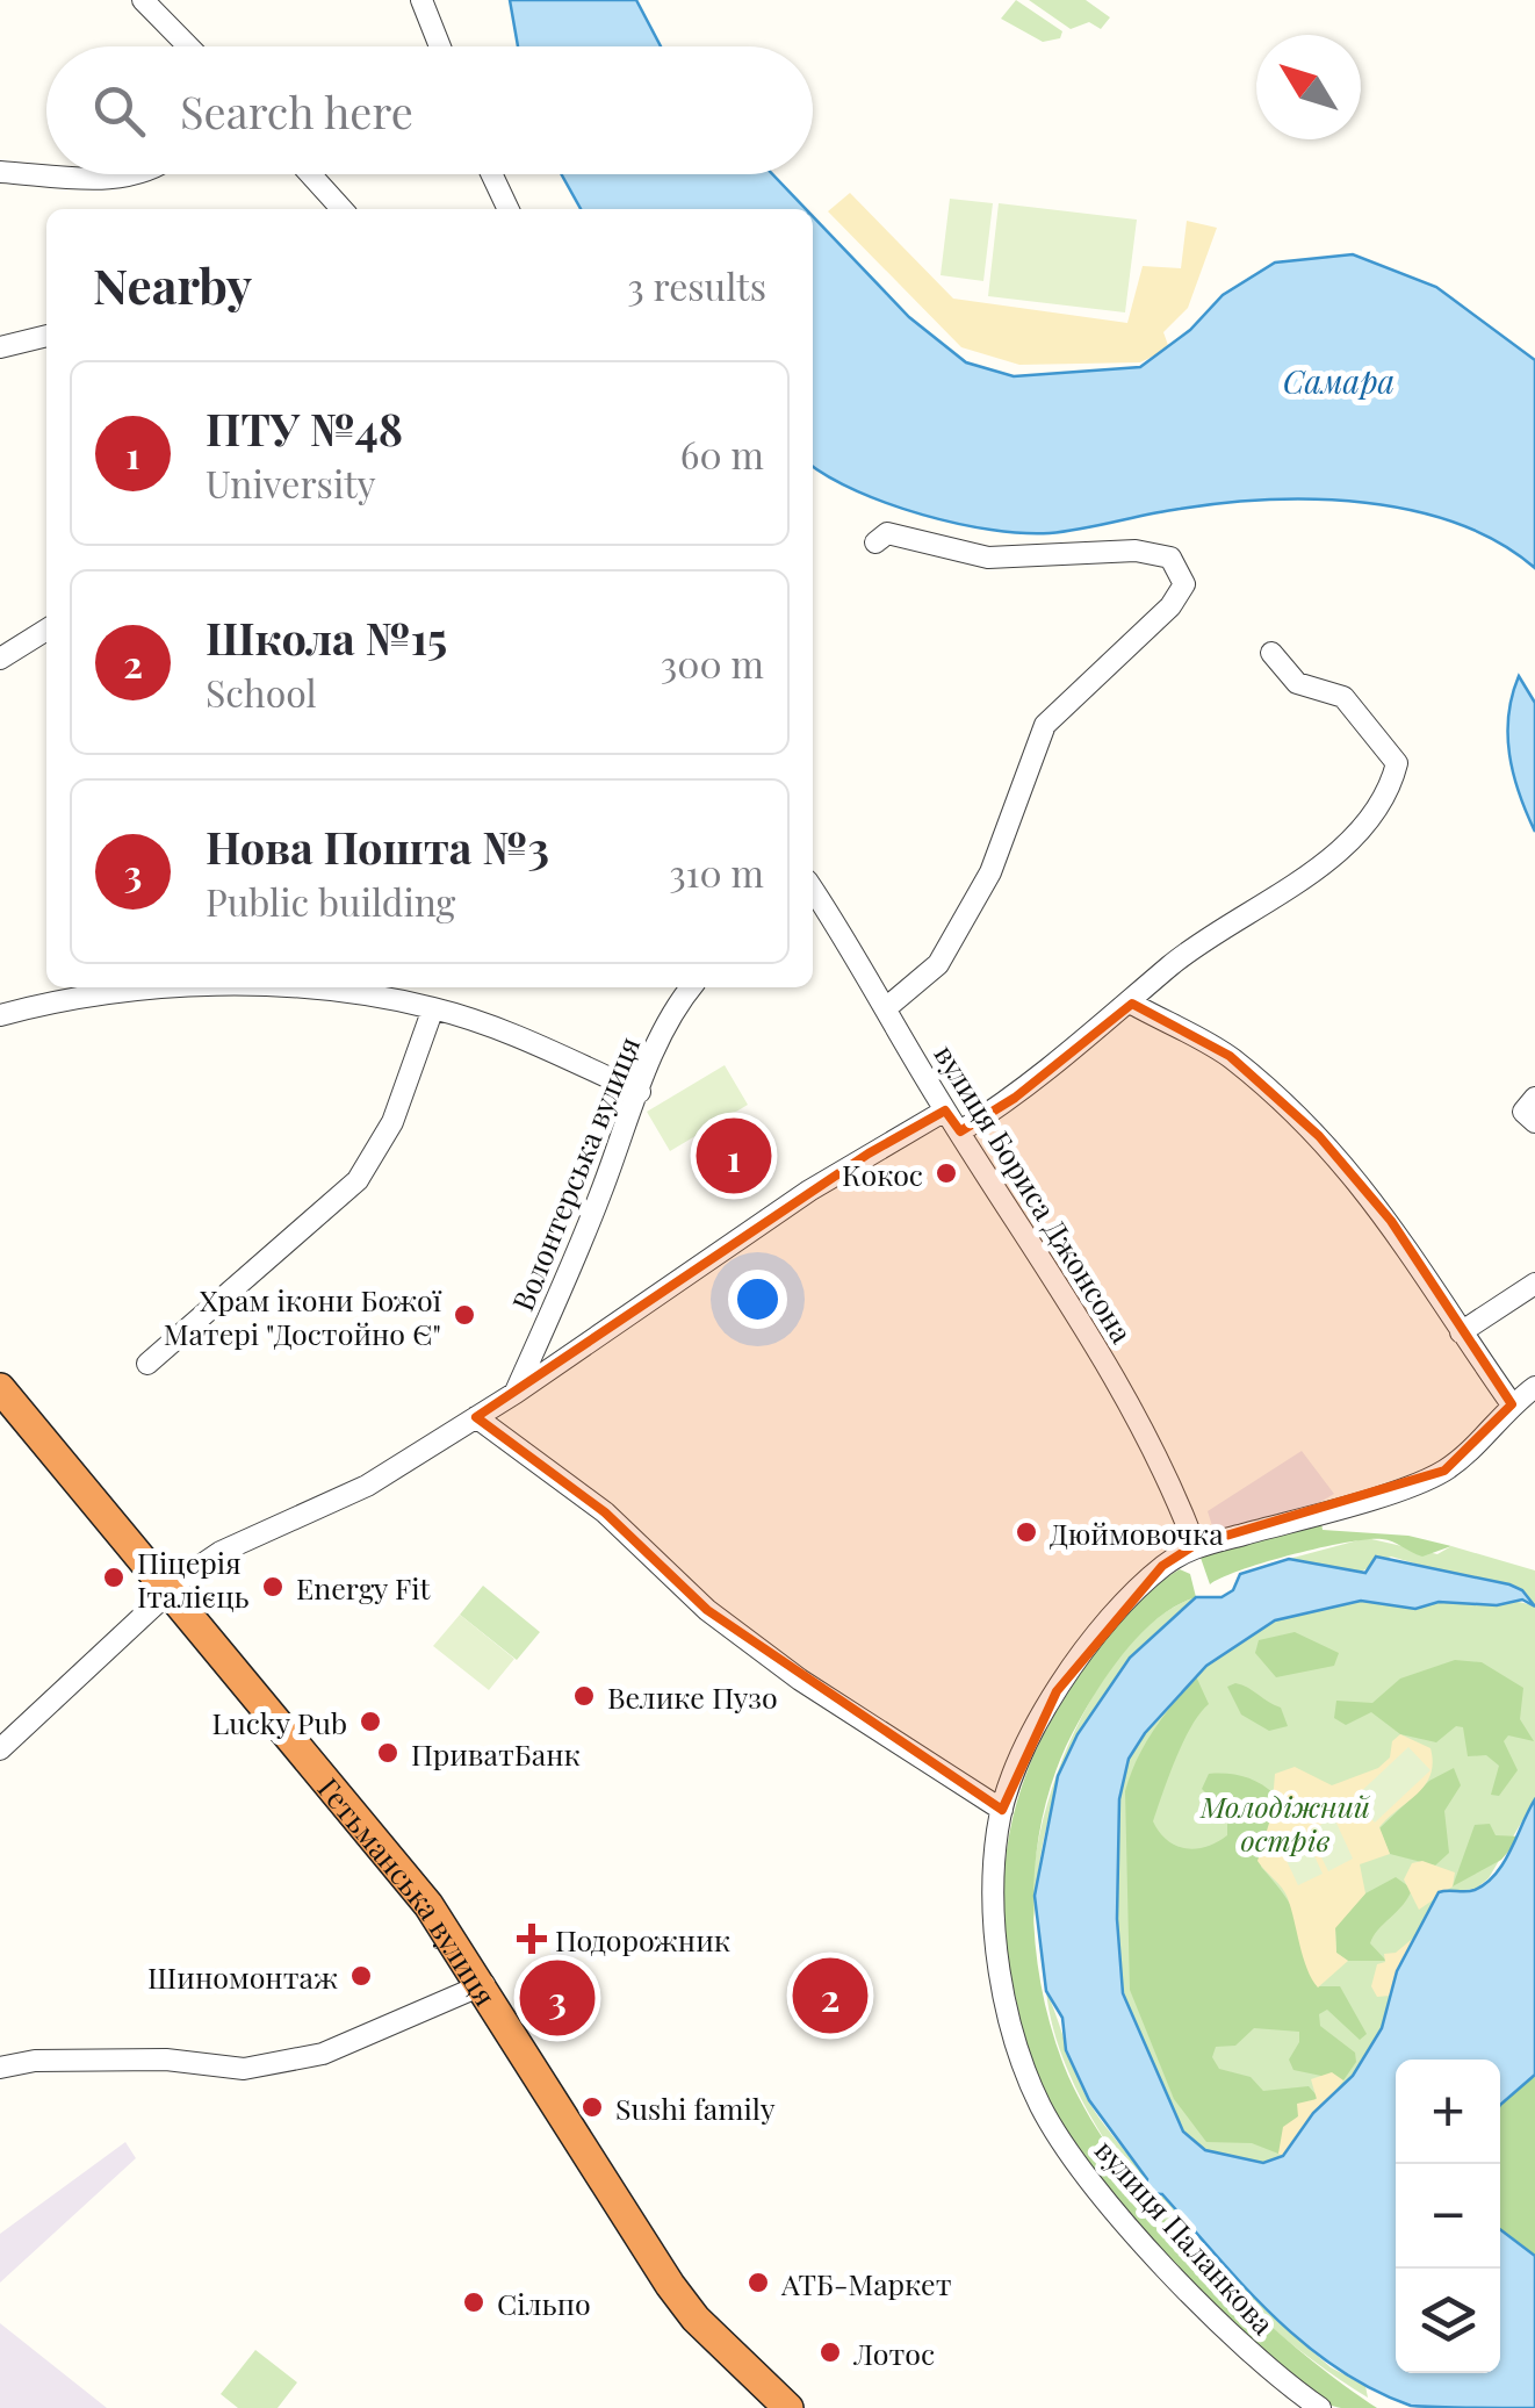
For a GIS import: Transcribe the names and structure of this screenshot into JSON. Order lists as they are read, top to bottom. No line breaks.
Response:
{"streets":{"highway":["Гетьманська вулиця"],"street":["Волонтерська вулиця","вулиця Бориса Джонсона","вулиця Паланкова"]},"crossings":[["вулиця Бориса Джонсона","вулиця Паланкова"]],"water":["Самара"],"parks":["Молодіжний острів"],"places":{"other":["Кокос","Храм ікони Божої Матері \"Достойно Є\"","Дюймовочка","Піцерія Італієць","Energy Fit","Велике Пузо","Lucky Pub","ПриватБанк","Шиномонтаж","Sushi family","АТБ-Маркет","Сільпо","Лотос"],"health":["Подорожник"]},"north":"top left","page":{"search":"Search here","heading":["Nearby","3 results"],"list":[{"mark":"1","name":"ПТУ №48","note":"University","value":"60 m"},{"mark":"2","name":"Школа №15","note":"School","value":"300 m"},{"mark":"3","name":"Нова Пошта №3","note":"Public building","value":"310 m"}],"pins":["1","2","3"],"map_buttons":["+","−"]}}
